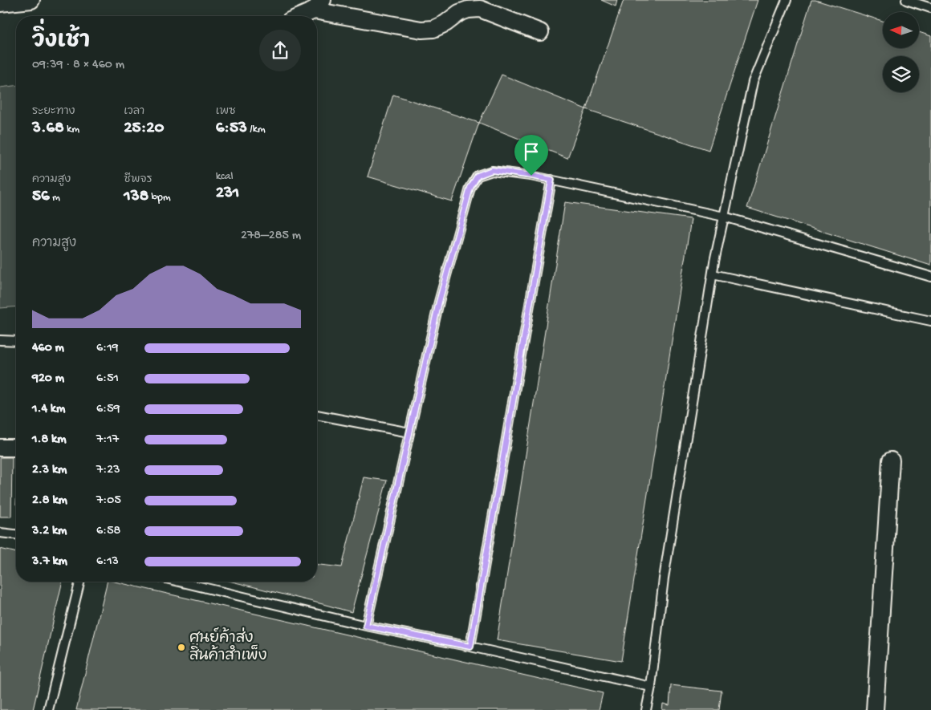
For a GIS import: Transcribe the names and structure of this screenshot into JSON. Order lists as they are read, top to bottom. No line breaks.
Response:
{"places":["ศูนย์ค้าส่ง สินค้าสำเพ็ง"],"north":"left","page":{"heading":["วิ่งเช้า","09:39 · 8 × 460 m"],"stats":[["ระยะทาง","3.68 km"],["เวลา","25:20"],["เพซ","6:53 /km"],["ความสูง","56 m"],["ชีพจร","138 bpm"],["kcal","231"]],"chart":["ความสูง","278–285 m"],"list":[{"name":"460 m","note":"6:19"},{"name":"920 m","note":"6:51"},{"name":"1.4 km","note":"6:59"},{"name":"1.8 km","note":"7:17"},{"name":"2.3 km","note":"7:23"},{"name":"2.8 km","note":"7:05"},{"name":"3.2 km","note":"6:58"},{"name":"3.7 km","note":"6:13"}]}}
